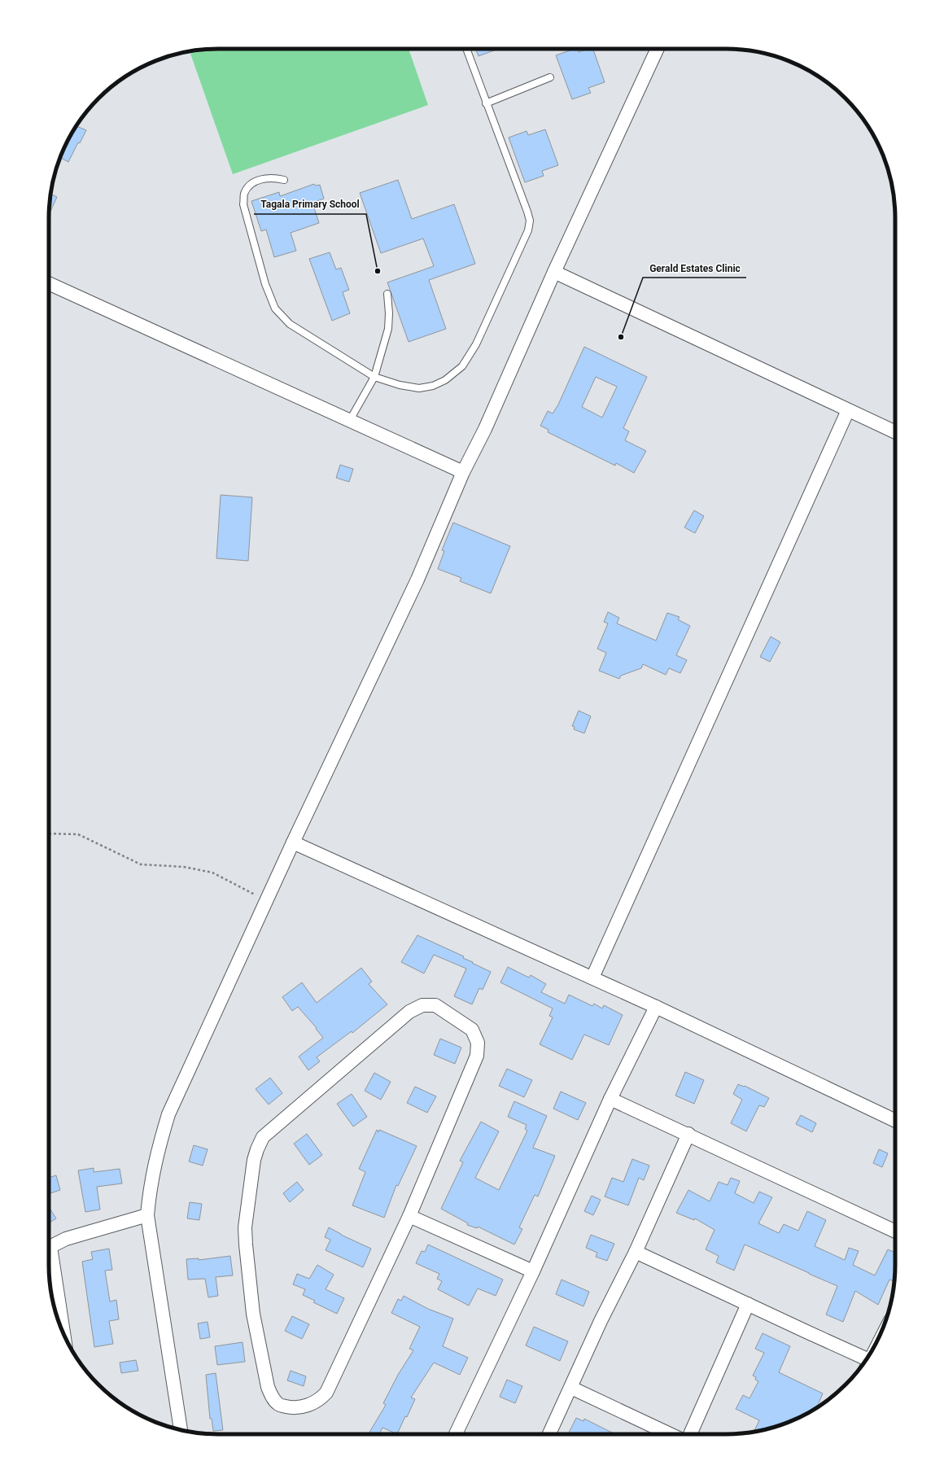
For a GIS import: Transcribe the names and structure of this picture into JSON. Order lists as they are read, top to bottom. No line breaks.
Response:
{"places":["Tagala Primary School","Gerald Estates Clinic"]}
